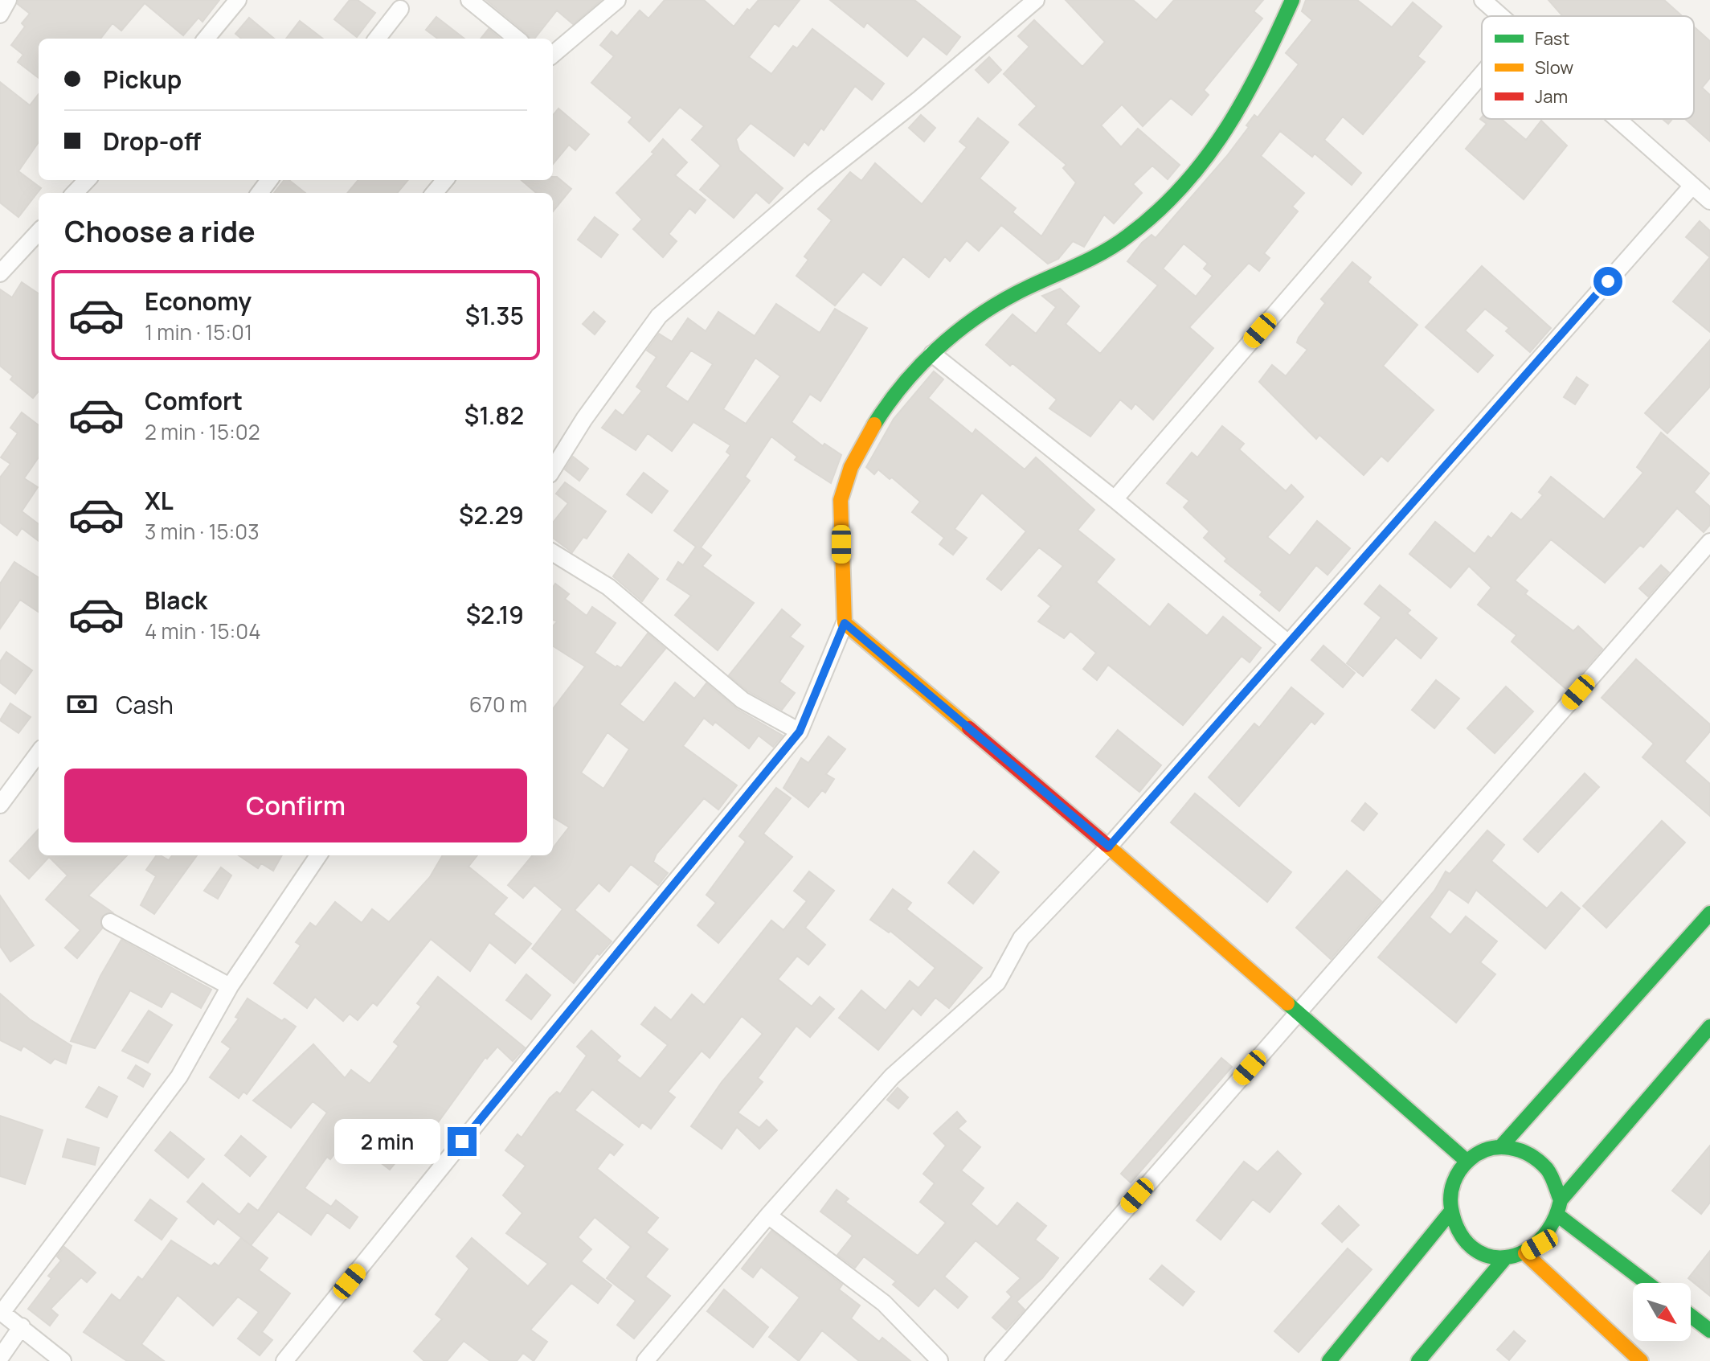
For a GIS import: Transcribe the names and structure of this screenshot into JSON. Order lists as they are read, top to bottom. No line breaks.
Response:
{"legend":["Fast","Slow","Jam"],"north":"bottom right","page":{"banner":["Pickup","Drop-off"],"heading":"Choose a ride","list":[{"name":"Economy","note":"1 min · 15:01","value":"$1.35"},{"name":"Comfort","note":"2 min · 15:02","value":"$1.82"},{"name":"XL","note":"3 min · 15:03","value":"$2.29"},{"name":"Black","note":"4 min · 15:04","value":"$2.19"}],"pay":["Cash","670 m"],"buttons":"Confirm","bubble":"2 min"}}
